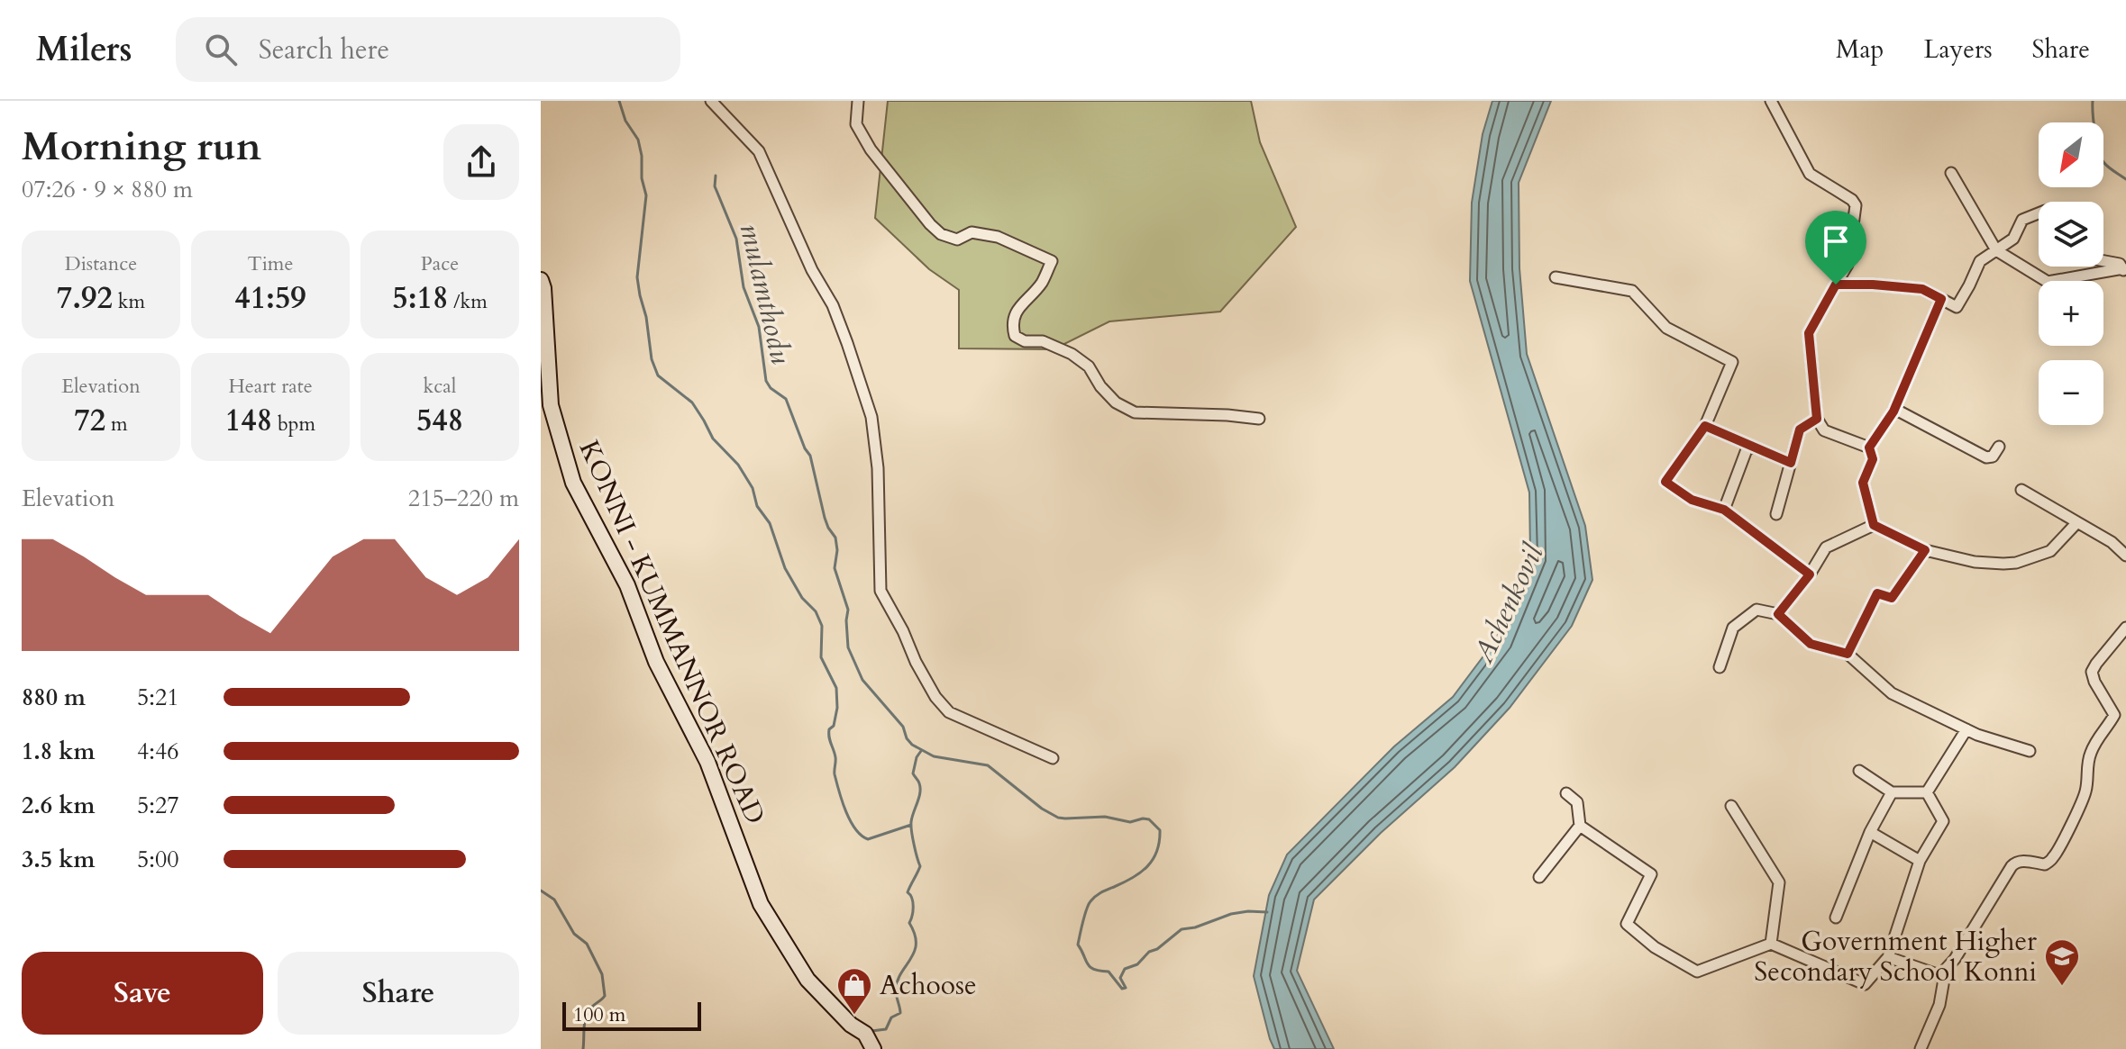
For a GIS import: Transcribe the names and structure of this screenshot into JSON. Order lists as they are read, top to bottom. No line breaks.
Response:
{"streets":{"main road":["KONNI - KUMMANNOR ROAD"]},"water":["mulamthodu","Achenkovil"],"places":{"school or university":["Government Higher Secondary School Konni"],"shop":["Achoose"]},"scale_bar":"100 m","north":"bottom left","page":{"header":"Milers","search":"Search here","nav":["Map","Layers","Share"],"heading":["Morning run","07:26 · 9 × 880 m"],"map_buttons":["+","−"],"stats":[["Distance","7.92 km"],["Time","41:59"],["Pace","5:18 /km"],["Elevation","72 m"],["Heart rate","148 bpm"],["kcal","548"]],"chart":["Elevation","215–220 m"],"list":[{"name":"880 m","note":"5:21"},{"name":"1.8 km","note":"4:46"},{"name":"2.6 km","note":"5:27"},{"name":"3.5 km","note":"5:00"}],"buttons":["Save","Share"],"scale":"100 m"}}
